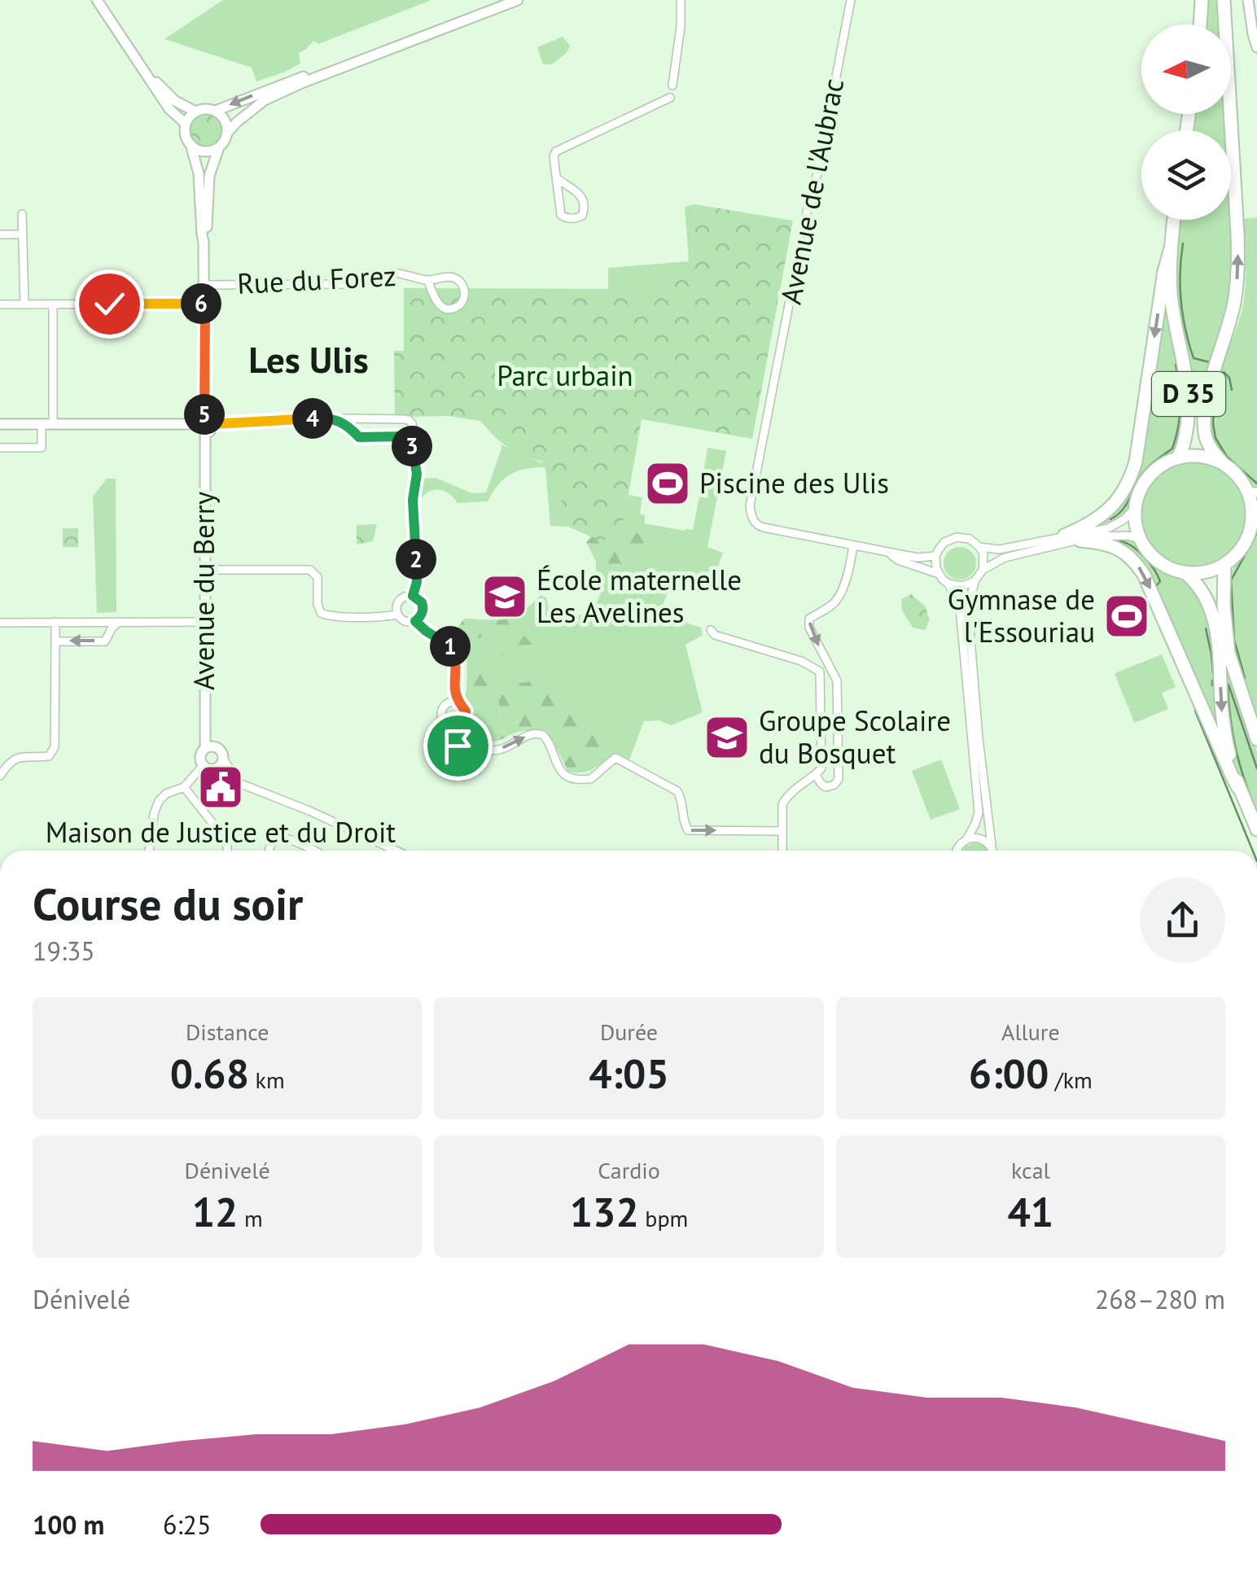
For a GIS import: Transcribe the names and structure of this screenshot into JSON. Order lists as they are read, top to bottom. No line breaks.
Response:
{"streets":{"main road":["D 35"],"street":["Avenue de l'Aubrac","Rue du Forez","Avenue du Berry"]},"districts":["Les Ulis"],"parks":["Parc urbain"],"places":{"sports":["Piscine des Ulis","Gymnase de l'Essouriau"],"school or university":["École maternelle Les Avelines","Groupe Scolaire du Bosquet"],"public building":["Maison de Justice et du Droit"]},"north":"left","page":{"pins":["6","5","4","3","2","1"],"heading":["Course du soir","19:35"],"stats":[["Distance","0.68 km"],["Durée","4:05"],["Allure","6:00 /km"],["Dénivelé","12 m"],["Cardio","132 bpm"],["kcal","41"]],"chart":["Dénivelé","268–280 m"],"list":[{"name":"100 m","note":"6:25"}]}}
